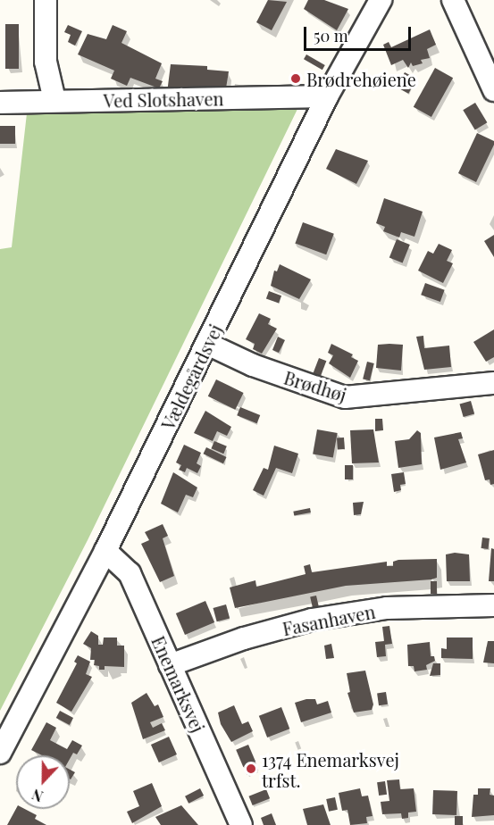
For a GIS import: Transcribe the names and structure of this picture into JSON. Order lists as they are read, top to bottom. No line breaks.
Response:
{"streets":{"street":["Ved Slotshaven","Vældegårdsvej","Brødhøj","Fasanhaven","Enemarksvej"]},"crossings":[["Ved Slotshaven","Vældegårdsvej"],["Vældegårdsvej","Brødhøj"],["Vældegårdsvej","Enemarksvej"],["Fasanhaven","Enemarksvej"]],"places":["Brødrehøiene","1374 Enemarksvej trfst."],"scale_bar":"50 m","north":"bottom"}
